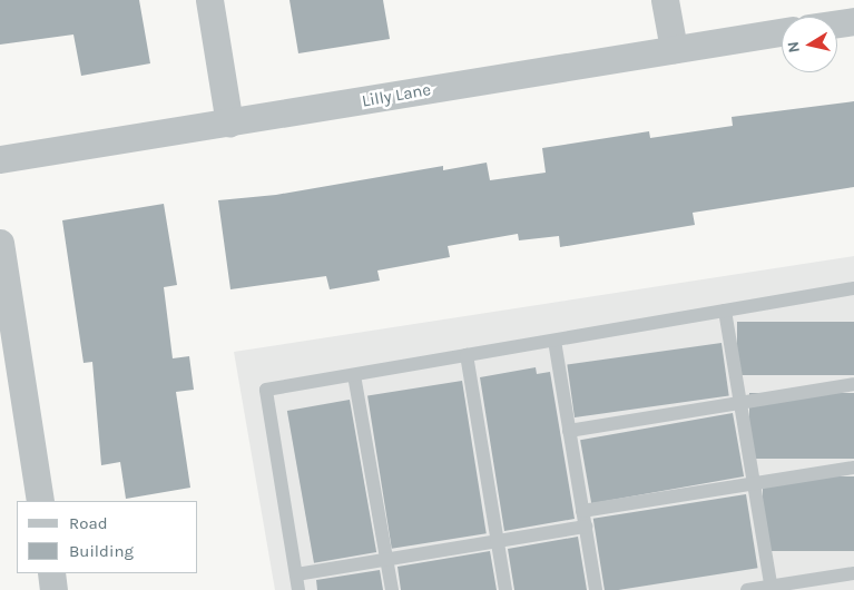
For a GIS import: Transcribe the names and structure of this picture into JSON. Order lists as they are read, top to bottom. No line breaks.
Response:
{"streets":{"street":["Lilly Lane"]},"legend":["Road","Building"],"north":"left"}
